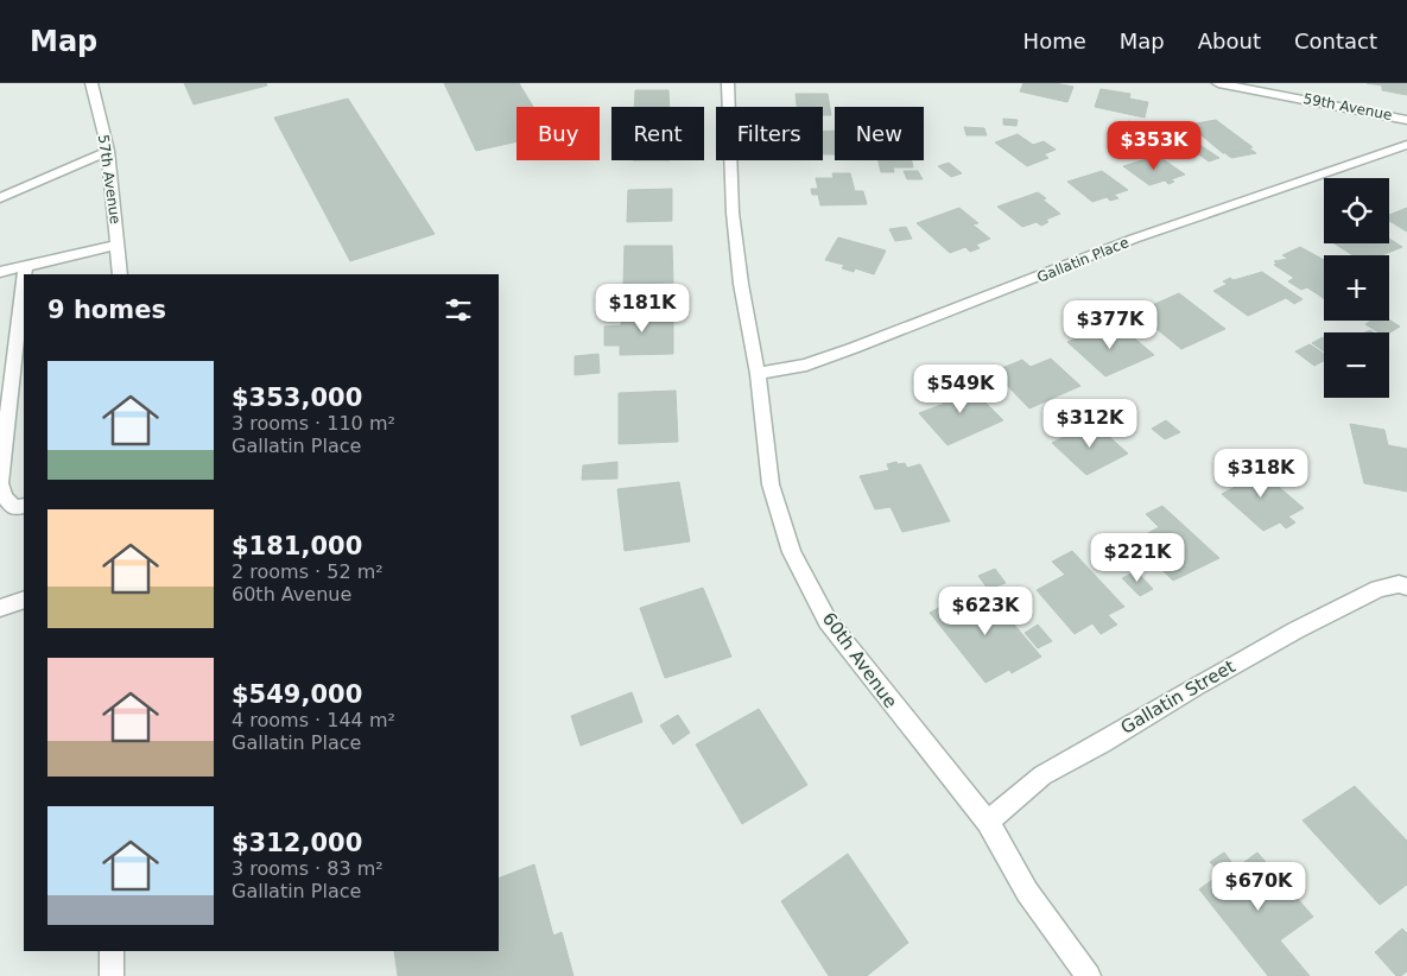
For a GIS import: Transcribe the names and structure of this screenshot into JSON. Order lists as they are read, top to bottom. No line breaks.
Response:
{"streets":{"street":["59th Avenue","57th Avenue","Gallatin Place","60th Avenue","Gallatin Street"]},"crossings":[["Gallatin Place","60th Avenue"],["60th Avenue","Gallatin Street"]],"page":{"header":"Map","nav":["Home","Map","About","Contact"],"chip":["Buy","Rent","Filters","New"],"price":["$353K","$181K","$377K","$549K","$312K","$318K","$221K","$623K","$670K"],"map_buttons":["+","−"],"heading":"9 homes","list":[{"name":"$353,000","note":"3 rooms · 110 m² · Gallatin Place"},{"name":"$181,000","note":"2 rooms · 52 m² · 60th Avenue"},{"name":"$549,000","note":"4 rooms · 144 m² · Gallatin Place"},{"name":"$312,000","note":"3 rooms · 83 m² · Gallatin Place"}]}}
